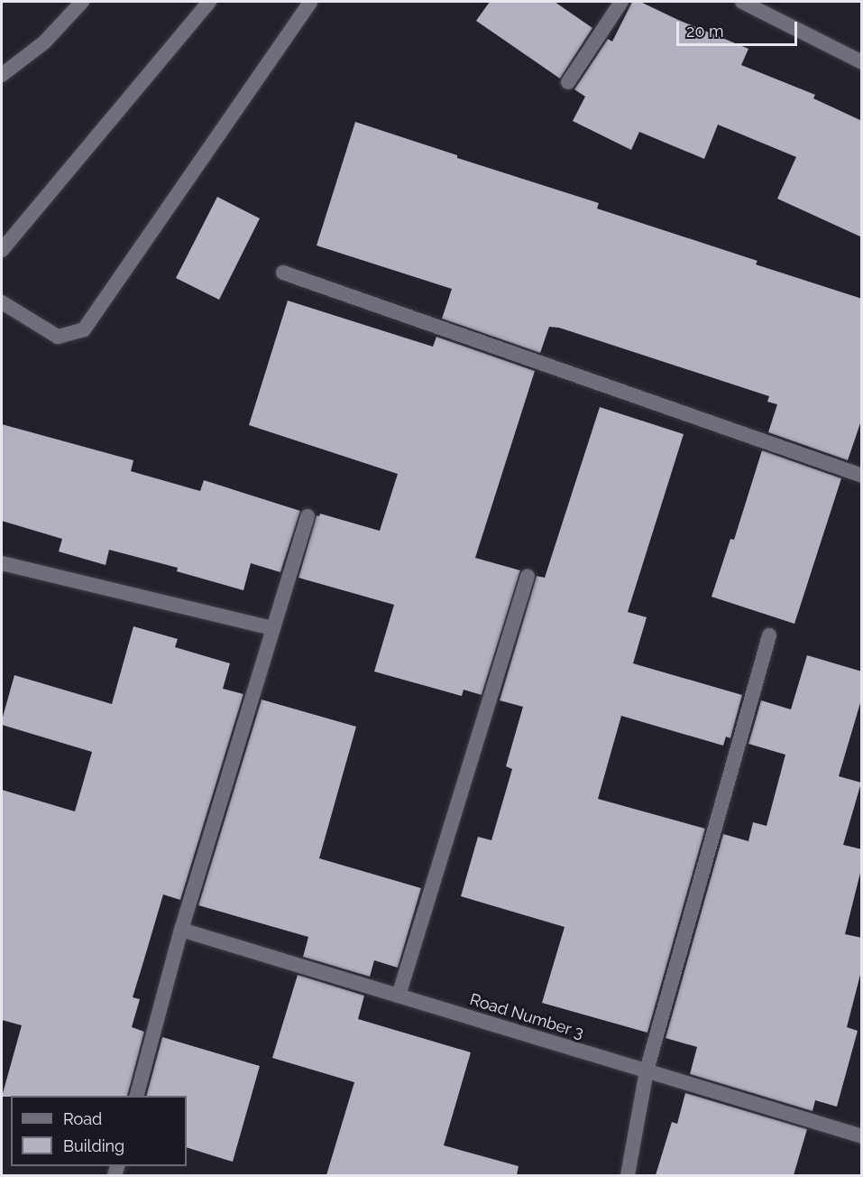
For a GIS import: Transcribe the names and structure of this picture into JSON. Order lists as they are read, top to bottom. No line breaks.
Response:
{"streets":{"street":["Road Number 3"]},"legend":["Road","Building"],"scale_bar":"20 m"}
